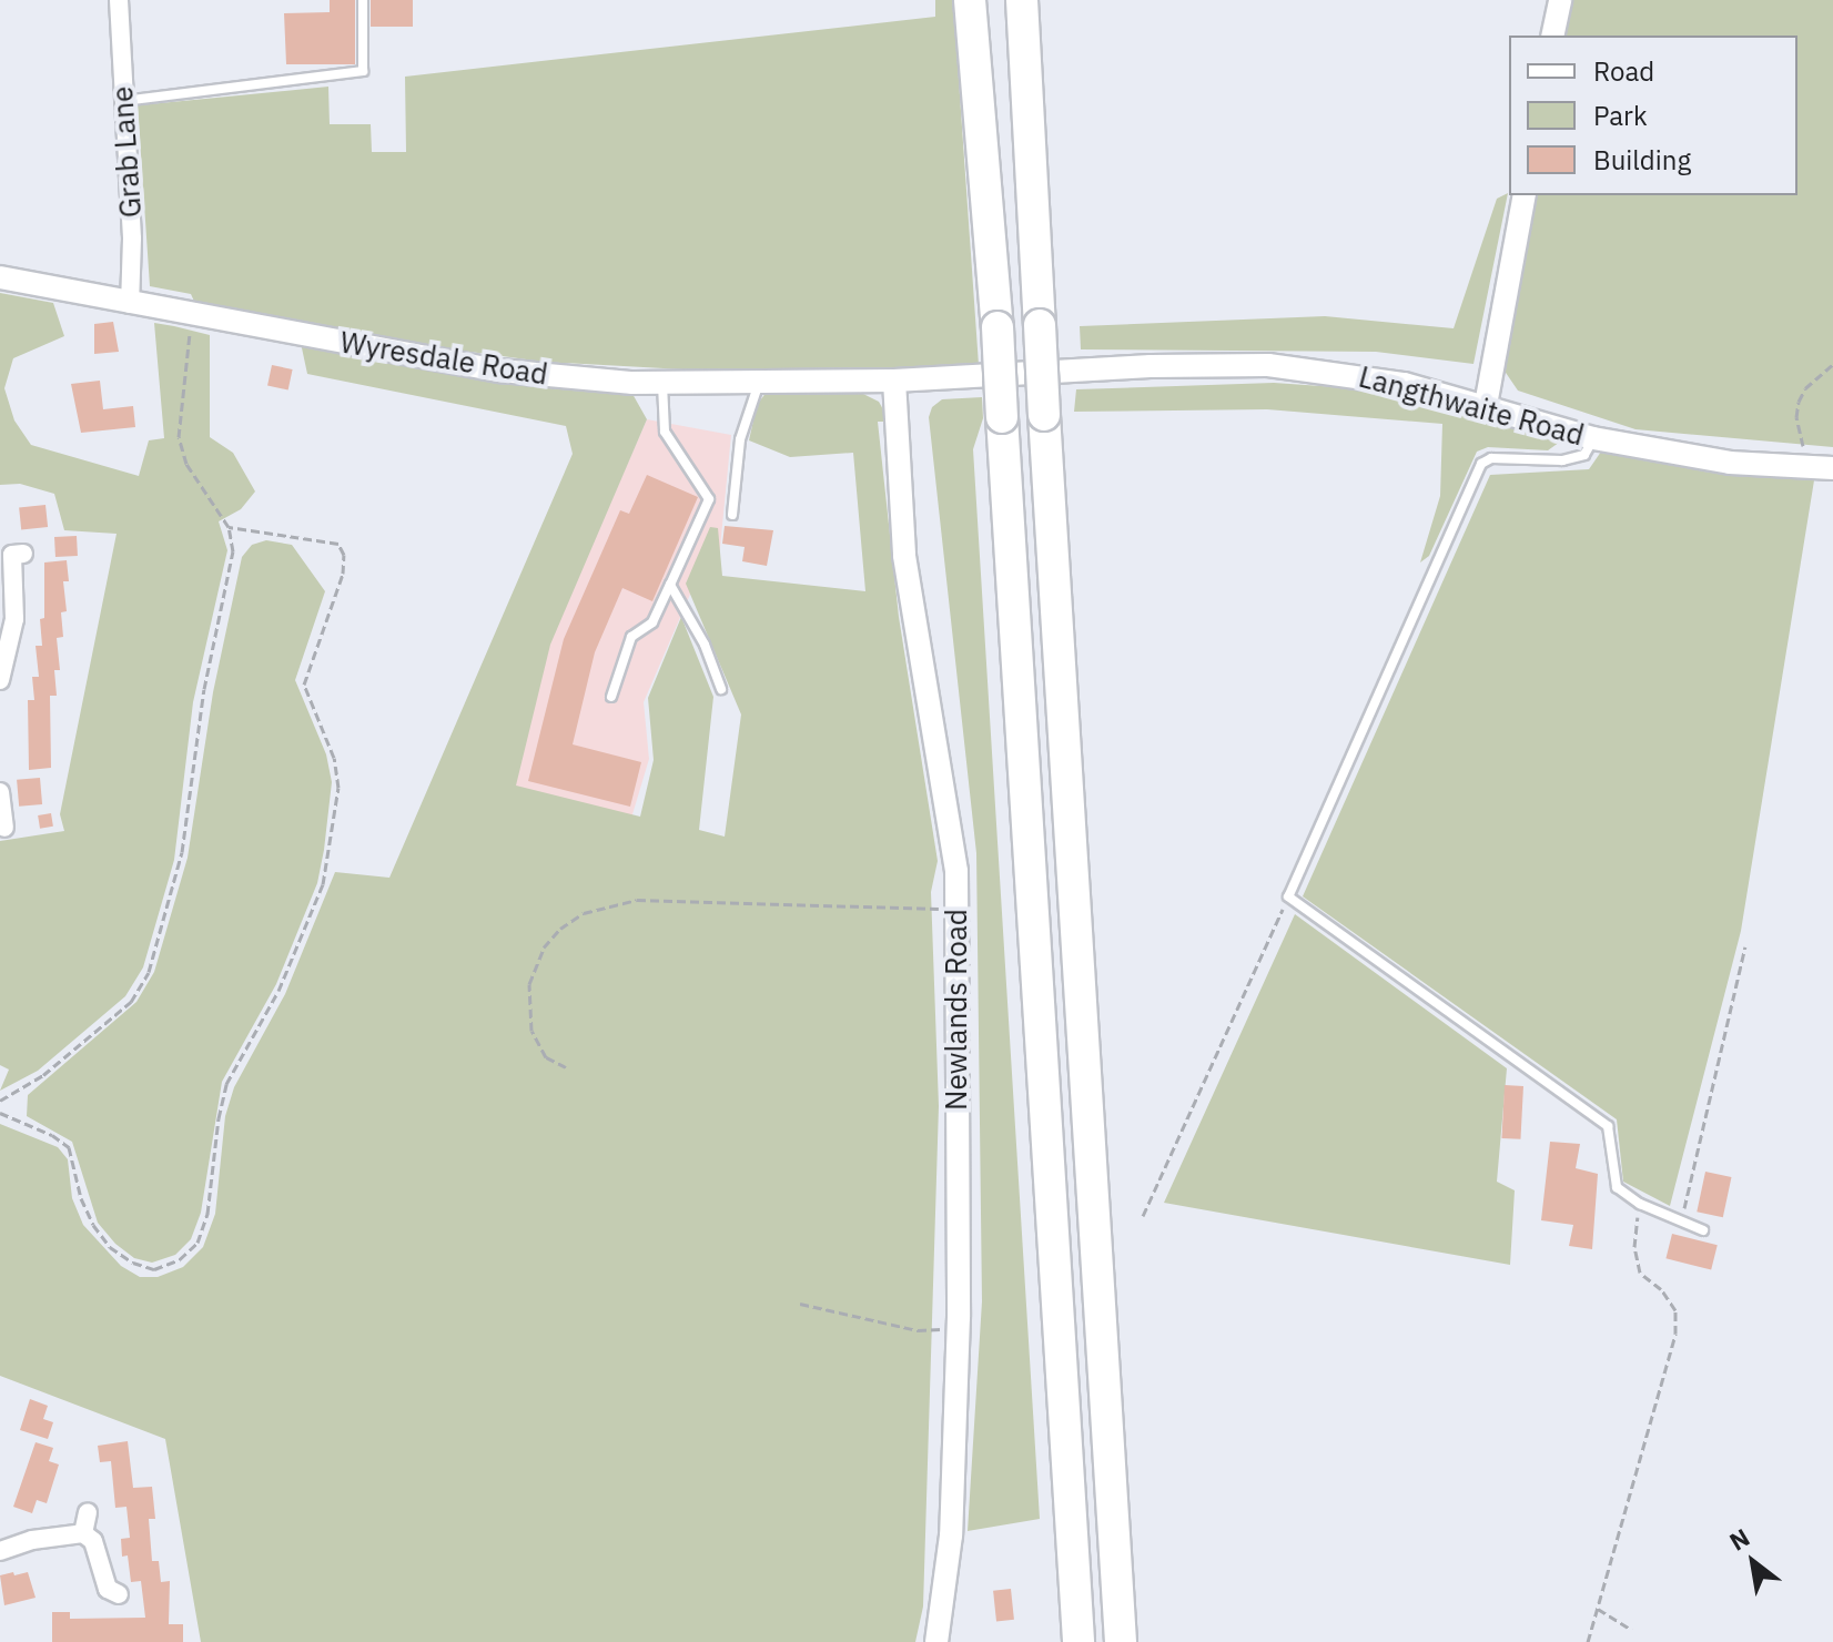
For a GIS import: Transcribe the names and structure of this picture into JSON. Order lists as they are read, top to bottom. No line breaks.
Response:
{"streets":{"street":["Grab Lane","Wyresdale Road","Langthwaite Road","Newlands Road"]},"crossings":[["Grab Lane","Wyresdale Road"],["Wyresdale Road","Langthwaite Road"],["Wyresdale Road","Newlands Road"],["Langthwaite Road","Newlands Road"]],"legend":["Road","Park","Building"],"north":"top left"}
